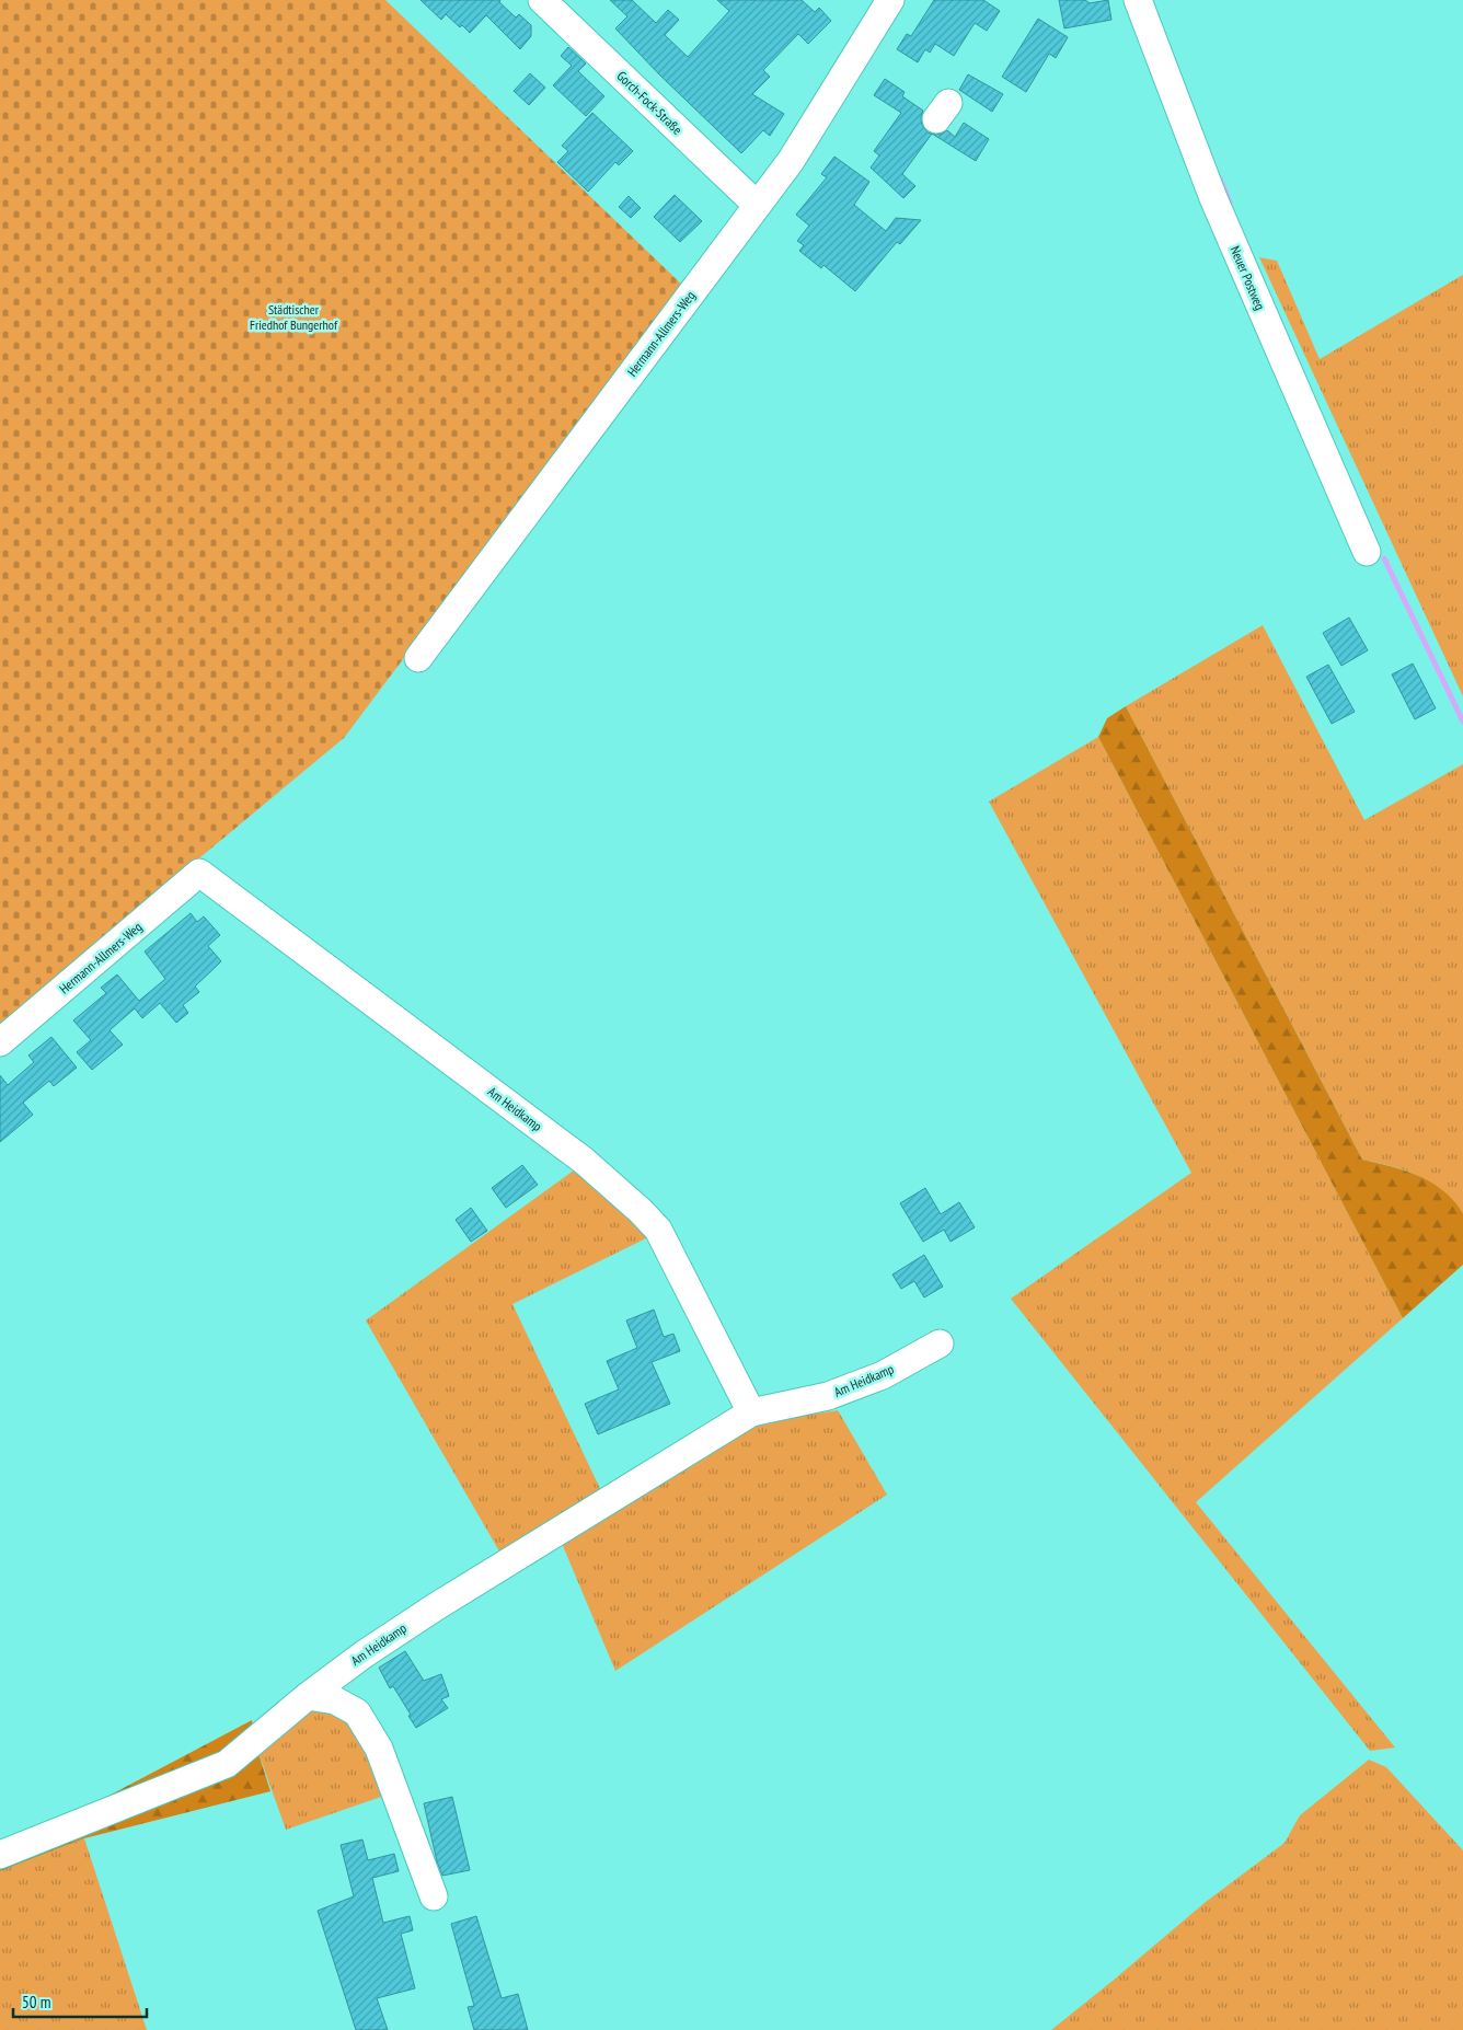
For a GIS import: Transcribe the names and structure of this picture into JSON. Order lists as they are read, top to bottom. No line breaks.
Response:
{"streets":{"street":["Gorch-Fock-Straße","Neuer Postweg","Hermann-Allmers-Weg","Am Heidkamp"]},"crossings":[["Gorch-Fock-Straße","Hermann-Allmers-Weg"],["Hermann-Allmers-Weg","Am Heidkamp"]],"parks":["Städtischer Friedhof Bungerhof"],"scale_bar":"50 m"}
